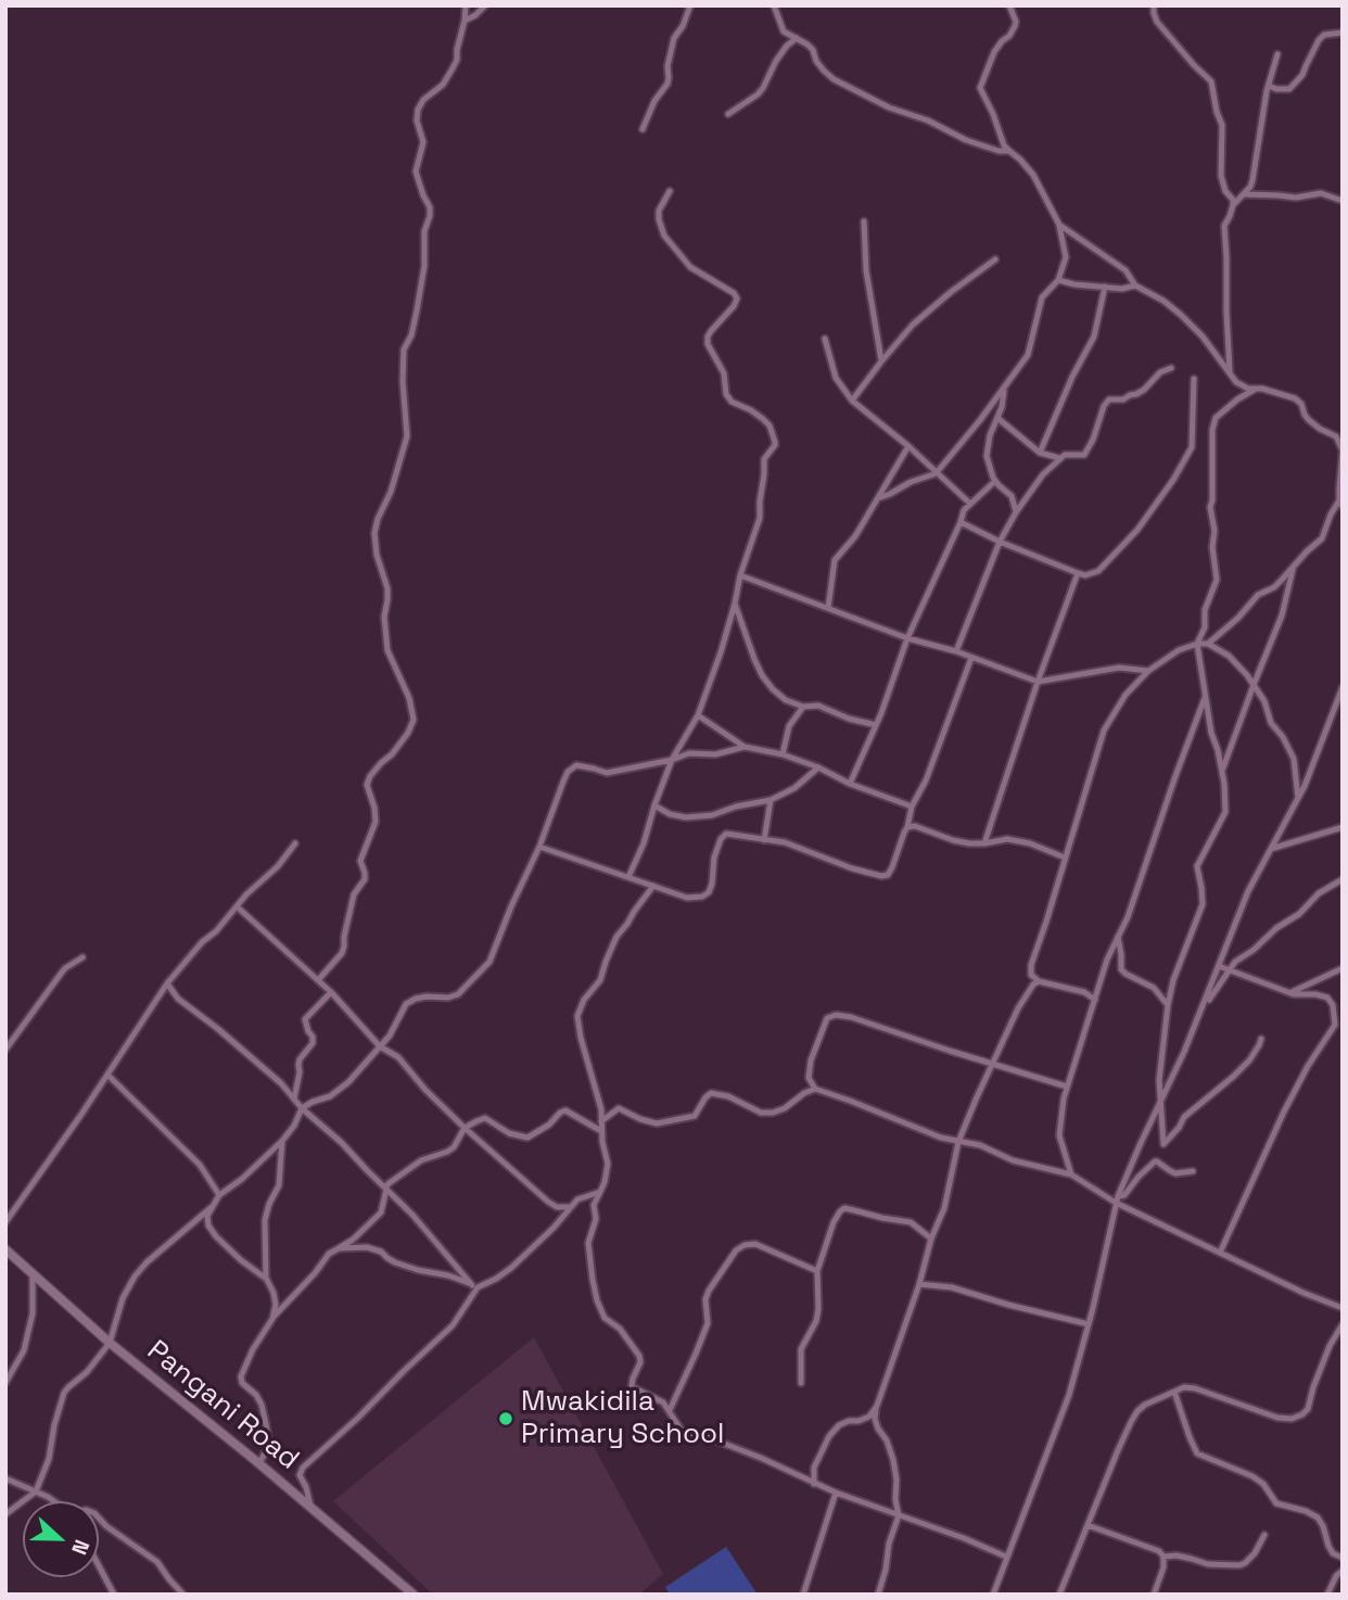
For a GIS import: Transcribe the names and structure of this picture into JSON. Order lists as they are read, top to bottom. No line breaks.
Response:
{"streets":{"main road":["Pangani Road"]},"places":["Mwakidila Primary School"],"north":"right"}
